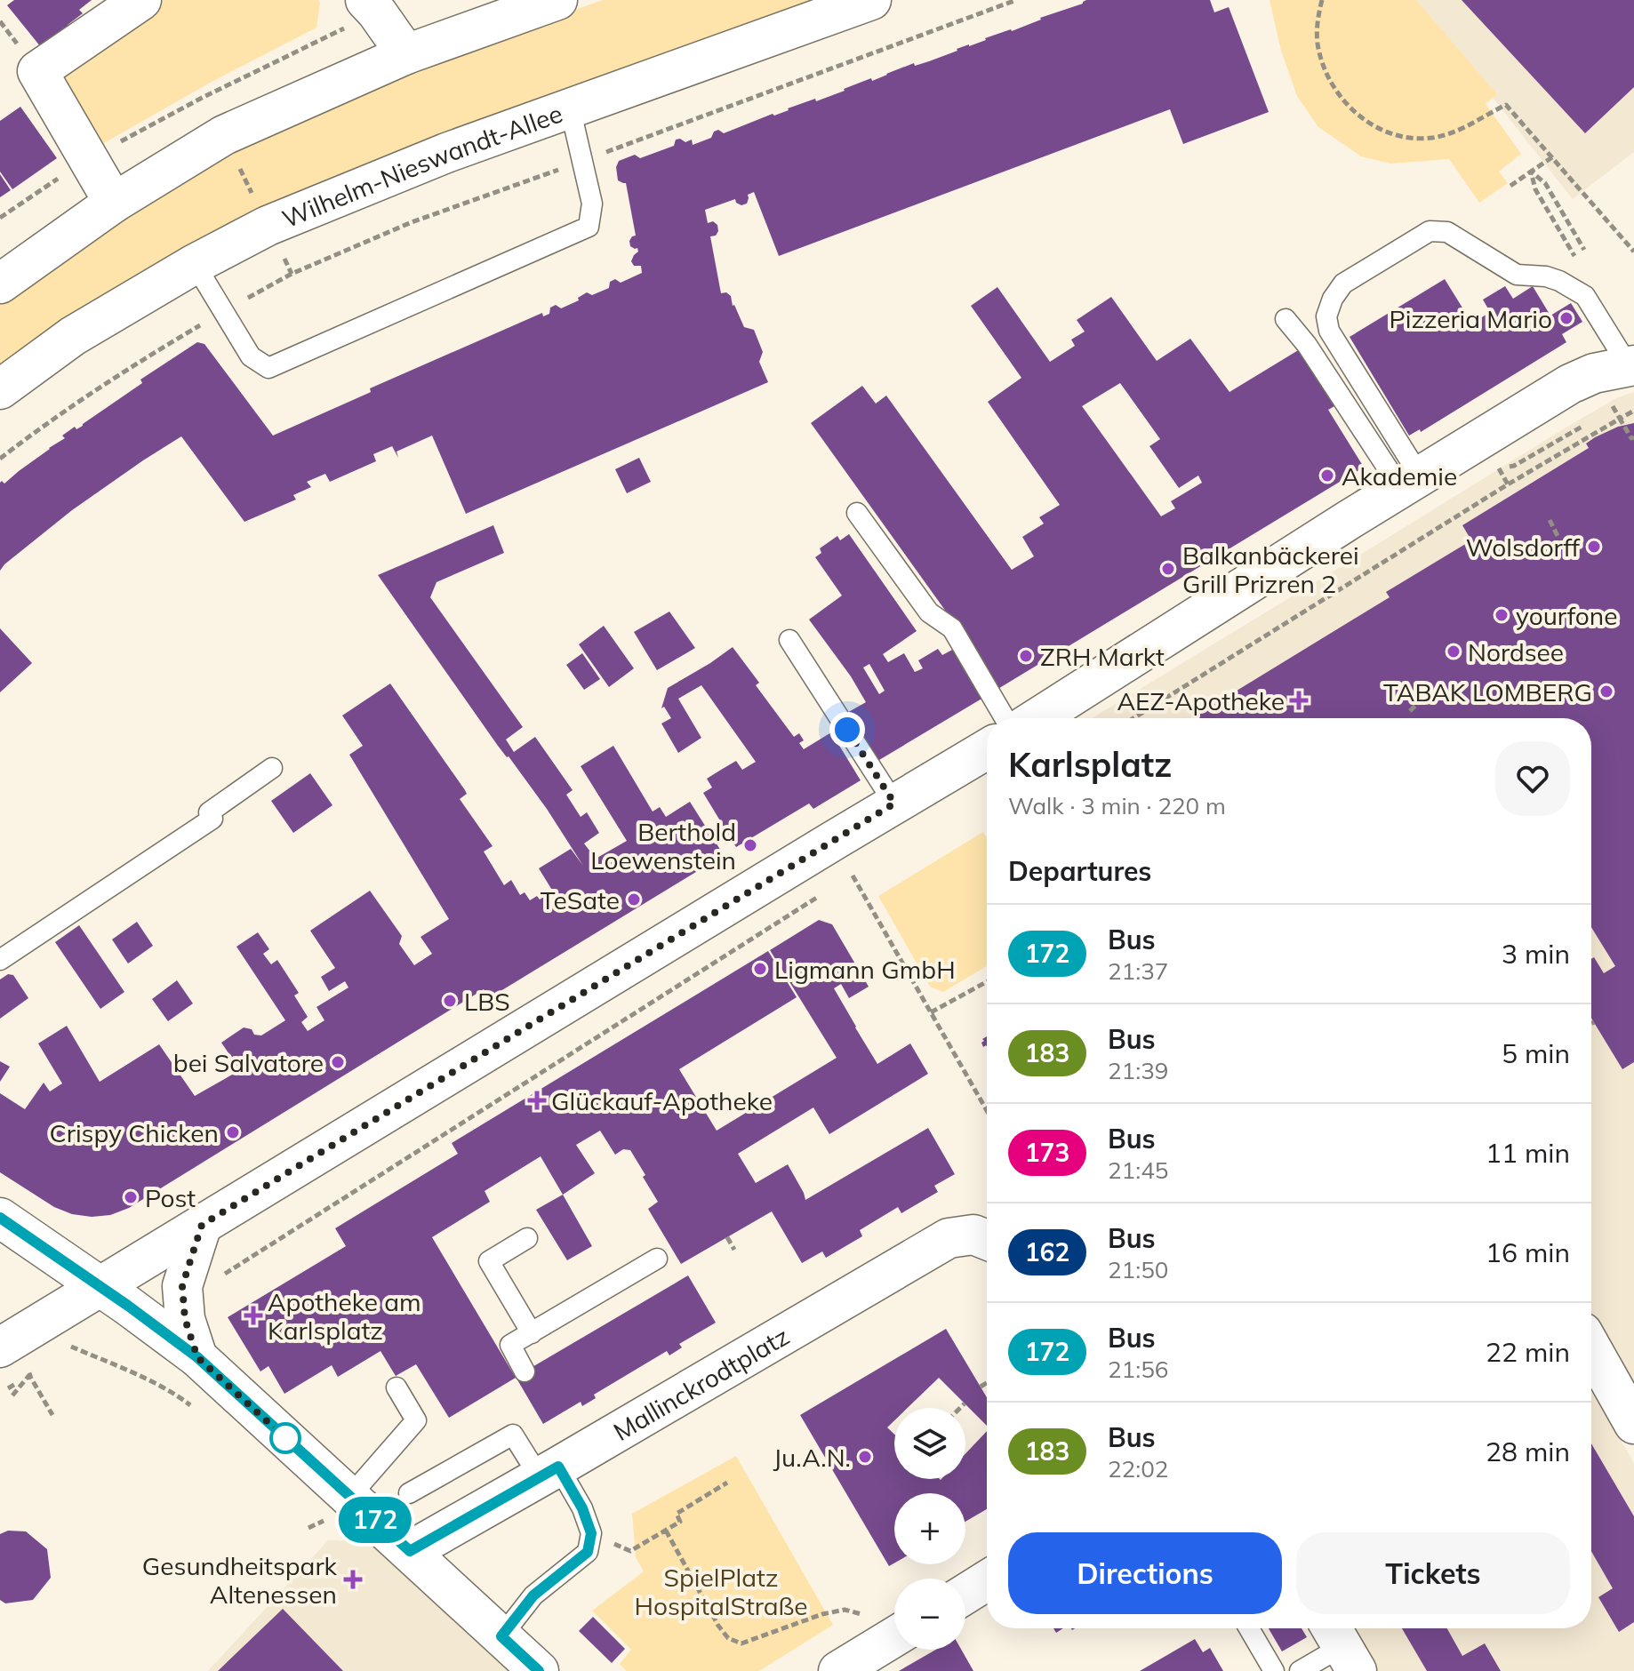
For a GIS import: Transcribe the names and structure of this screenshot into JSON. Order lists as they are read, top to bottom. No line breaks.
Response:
{"streets":{"street":["Wilhelm-Nieswandt-Allee","Mallinckrodtplatz"]},"parks":["SpielPlatz HospitalStraße"],"places":{"other":["Pizzeria Mario","Akademie","Wolsdorff","Balkanbäckerei Grill Prizren 2","yourfone","Nordsee","ZRH Markt","TABAK LOMBERG","Berthold Loewenstein","TeSate","Ligmann GmbH","LBS","bei Salvatore","Crispy Chicken","Post","Ju.A.N."],"health":["AEZ-Apotheke","Glückauf-Apotheke","Apotheke am Karlsplatz","Gesundheitspark Altenessen"]},"lines":["bus line 172"],"page":{"on_map":"172","heading":[["Karlsplatz","Walk · 3 min · 220 m"],"Departures"],"list":[{"mark":"172","name":"Bus","note":"21:37","value":"3 min"},{"mark":"183","name":"Bus","note":"21:39","value":"5 min"},{"mark":"173","name":"Bus","note":"21:45","value":"11 min"},{"mark":"162","name":"Bus","note":"21:50","value":"16 min"},{"mark":"172","name":"Bus","note":"21:56","value":"22 min"},{"mark":"183","name":"Bus","note":"22:02","value":"28 min"}],"map_buttons":["+","−"],"buttons":["Directions","Tickets"]}}
